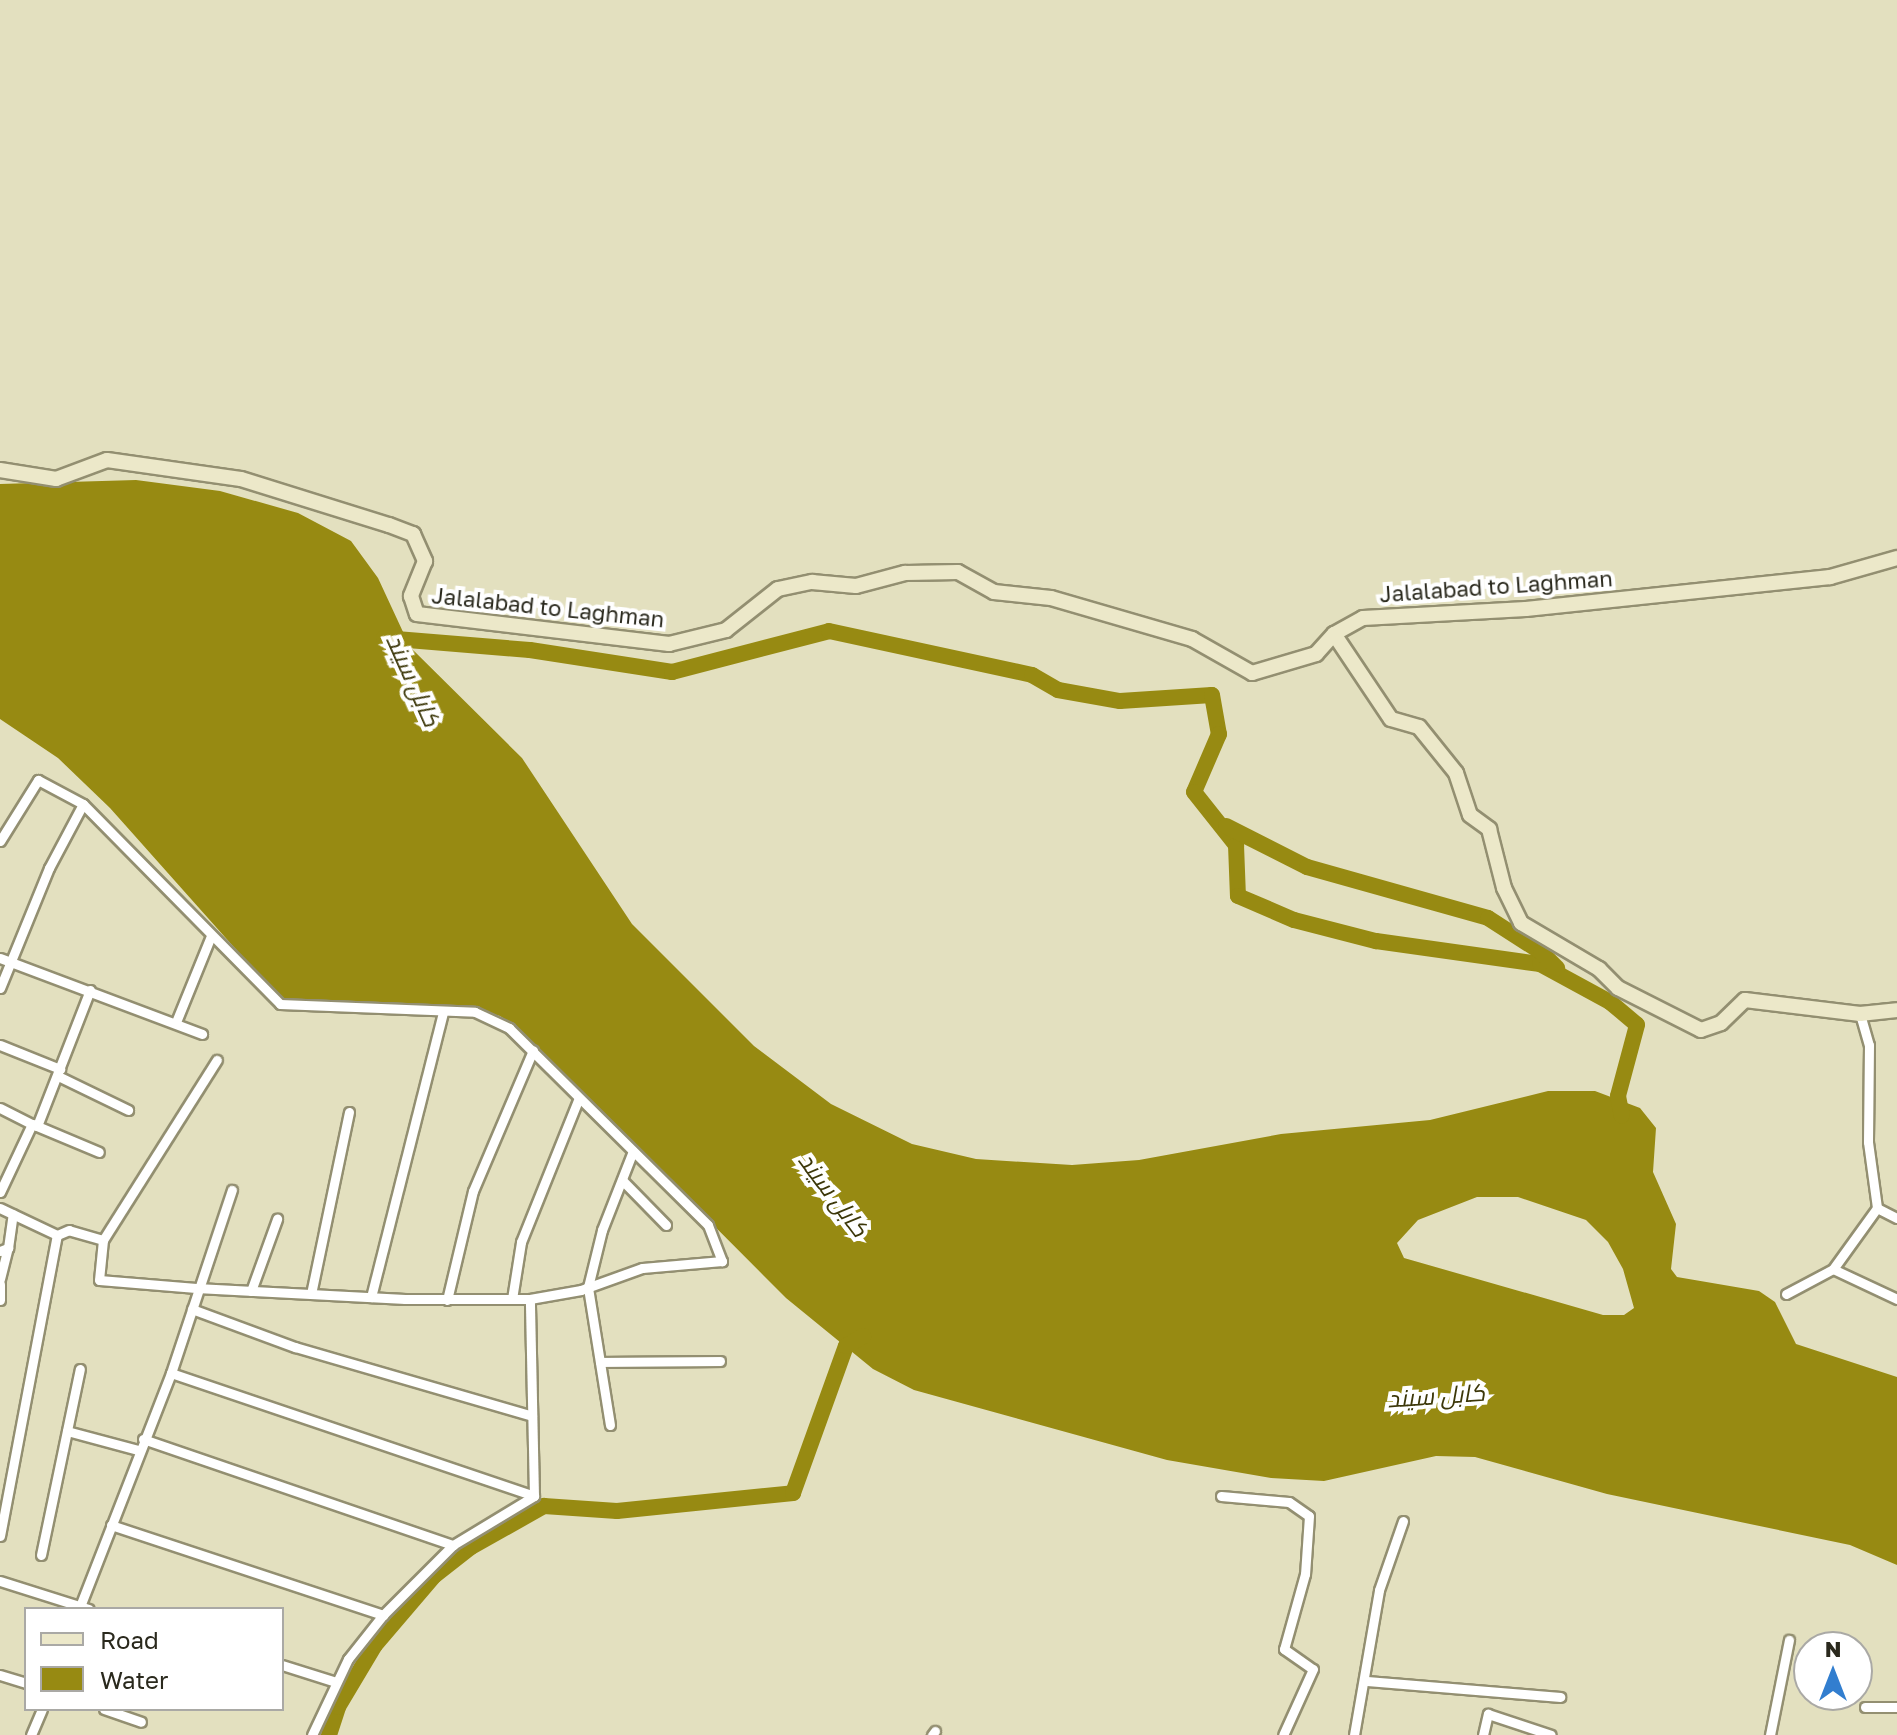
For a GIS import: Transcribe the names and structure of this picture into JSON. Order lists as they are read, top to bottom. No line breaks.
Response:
{"streets":{"street":["Jalalabad to Laghman"]},"water":["کابل سيند"],"legend":["Road","Water"],"north":"top"}
